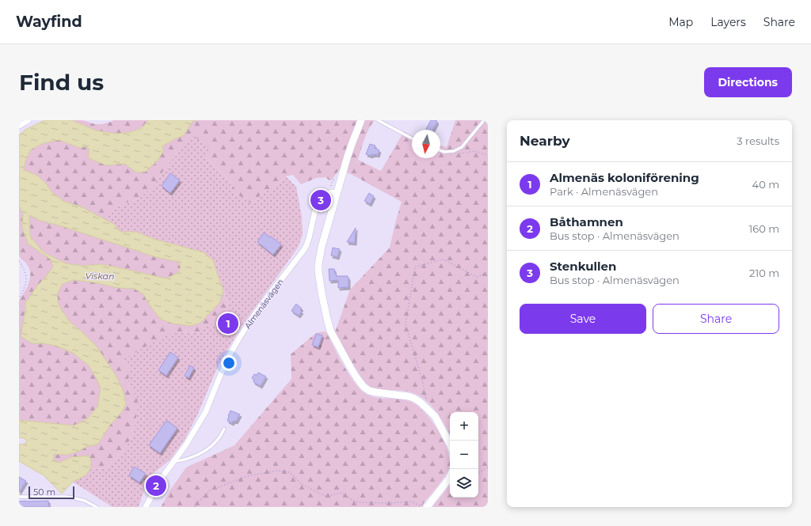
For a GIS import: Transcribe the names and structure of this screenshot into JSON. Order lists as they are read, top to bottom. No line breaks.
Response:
{"streets":{"street":["Almenäsvägen"]},"water":["Viskan"],"scale_bar":"50 m","north":"bottom","page":{"header":"Wayfind","nav":["Map","Layers","Share"],"buttons":["Directions",["Save","Share"]],"title":"Find us","heading":["Nearby","3 results"],"list":[{"mark":"1","name":"Almenäs koloniförening","note":"Park · Almenäsvägen","value":"40 m"},{"mark":"2","name":"Båthamnen","note":"Bus stop · Almenäsvägen","value":"160 m"},{"mark":"3","name":"Stenkullen","note":"Bus stop · Almenäsvägen","value":"210 m"}],"pins":["3","1","2"],"map_buttons":["+","−"],"scale":"50 m"}}
